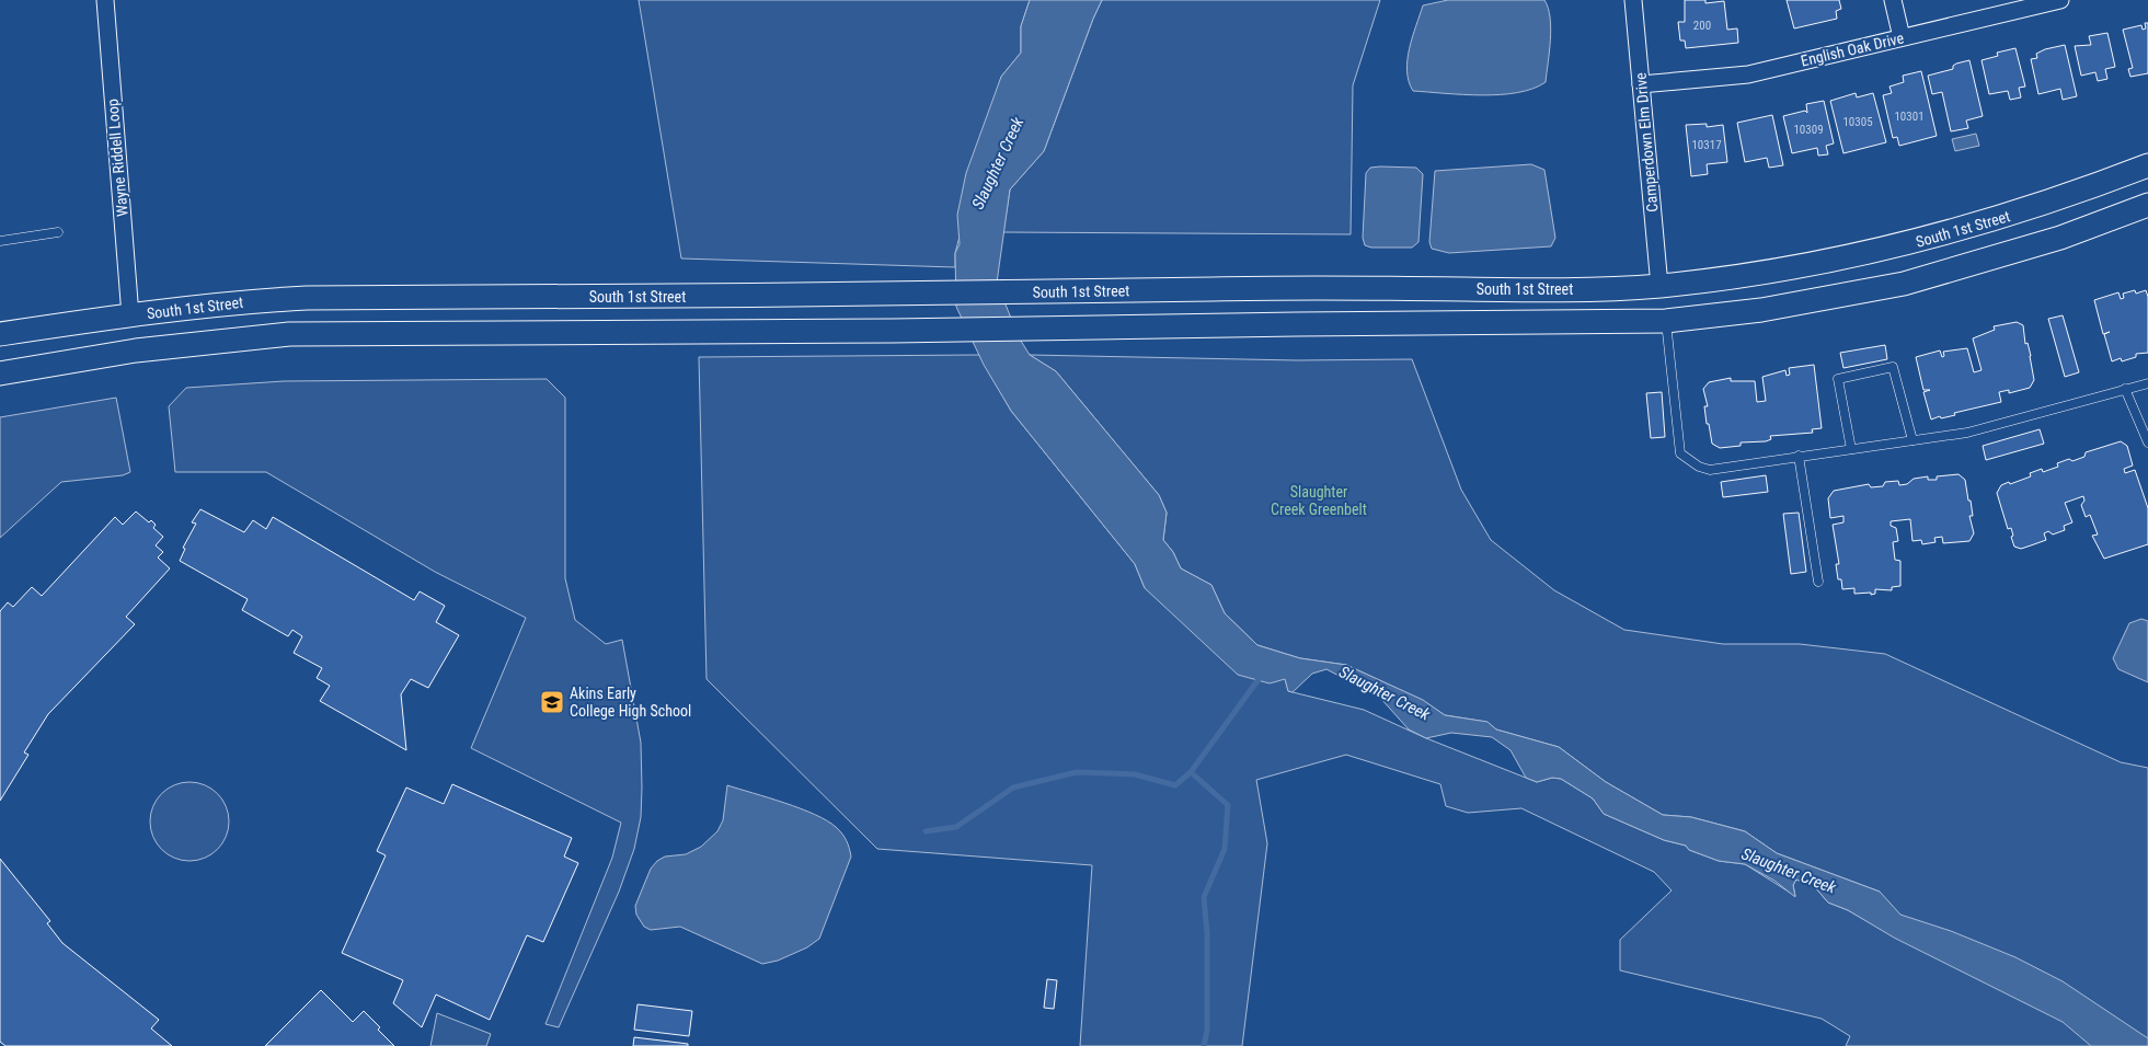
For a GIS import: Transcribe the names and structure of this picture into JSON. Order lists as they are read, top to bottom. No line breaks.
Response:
{"streets":{"main road":["South 1st Street"],"street":["English Oak Drive","Camperdown Elm Drive","Wayne Riddell Loop"]},"crossings":[["English Oak Drive","Camperdown Elm Drive"],["Camperdown Elm Drive","South 1st Street"],["Wayne Riddell Loop","South 1st Street"]],"water":["Slaughter Creek"],"parks":["Slaughter Creek Greenbelt"],"places":{"school or university":["Akins Early College High School"]},"house_numbers":["200","10301","10305","10309","10317"]}
